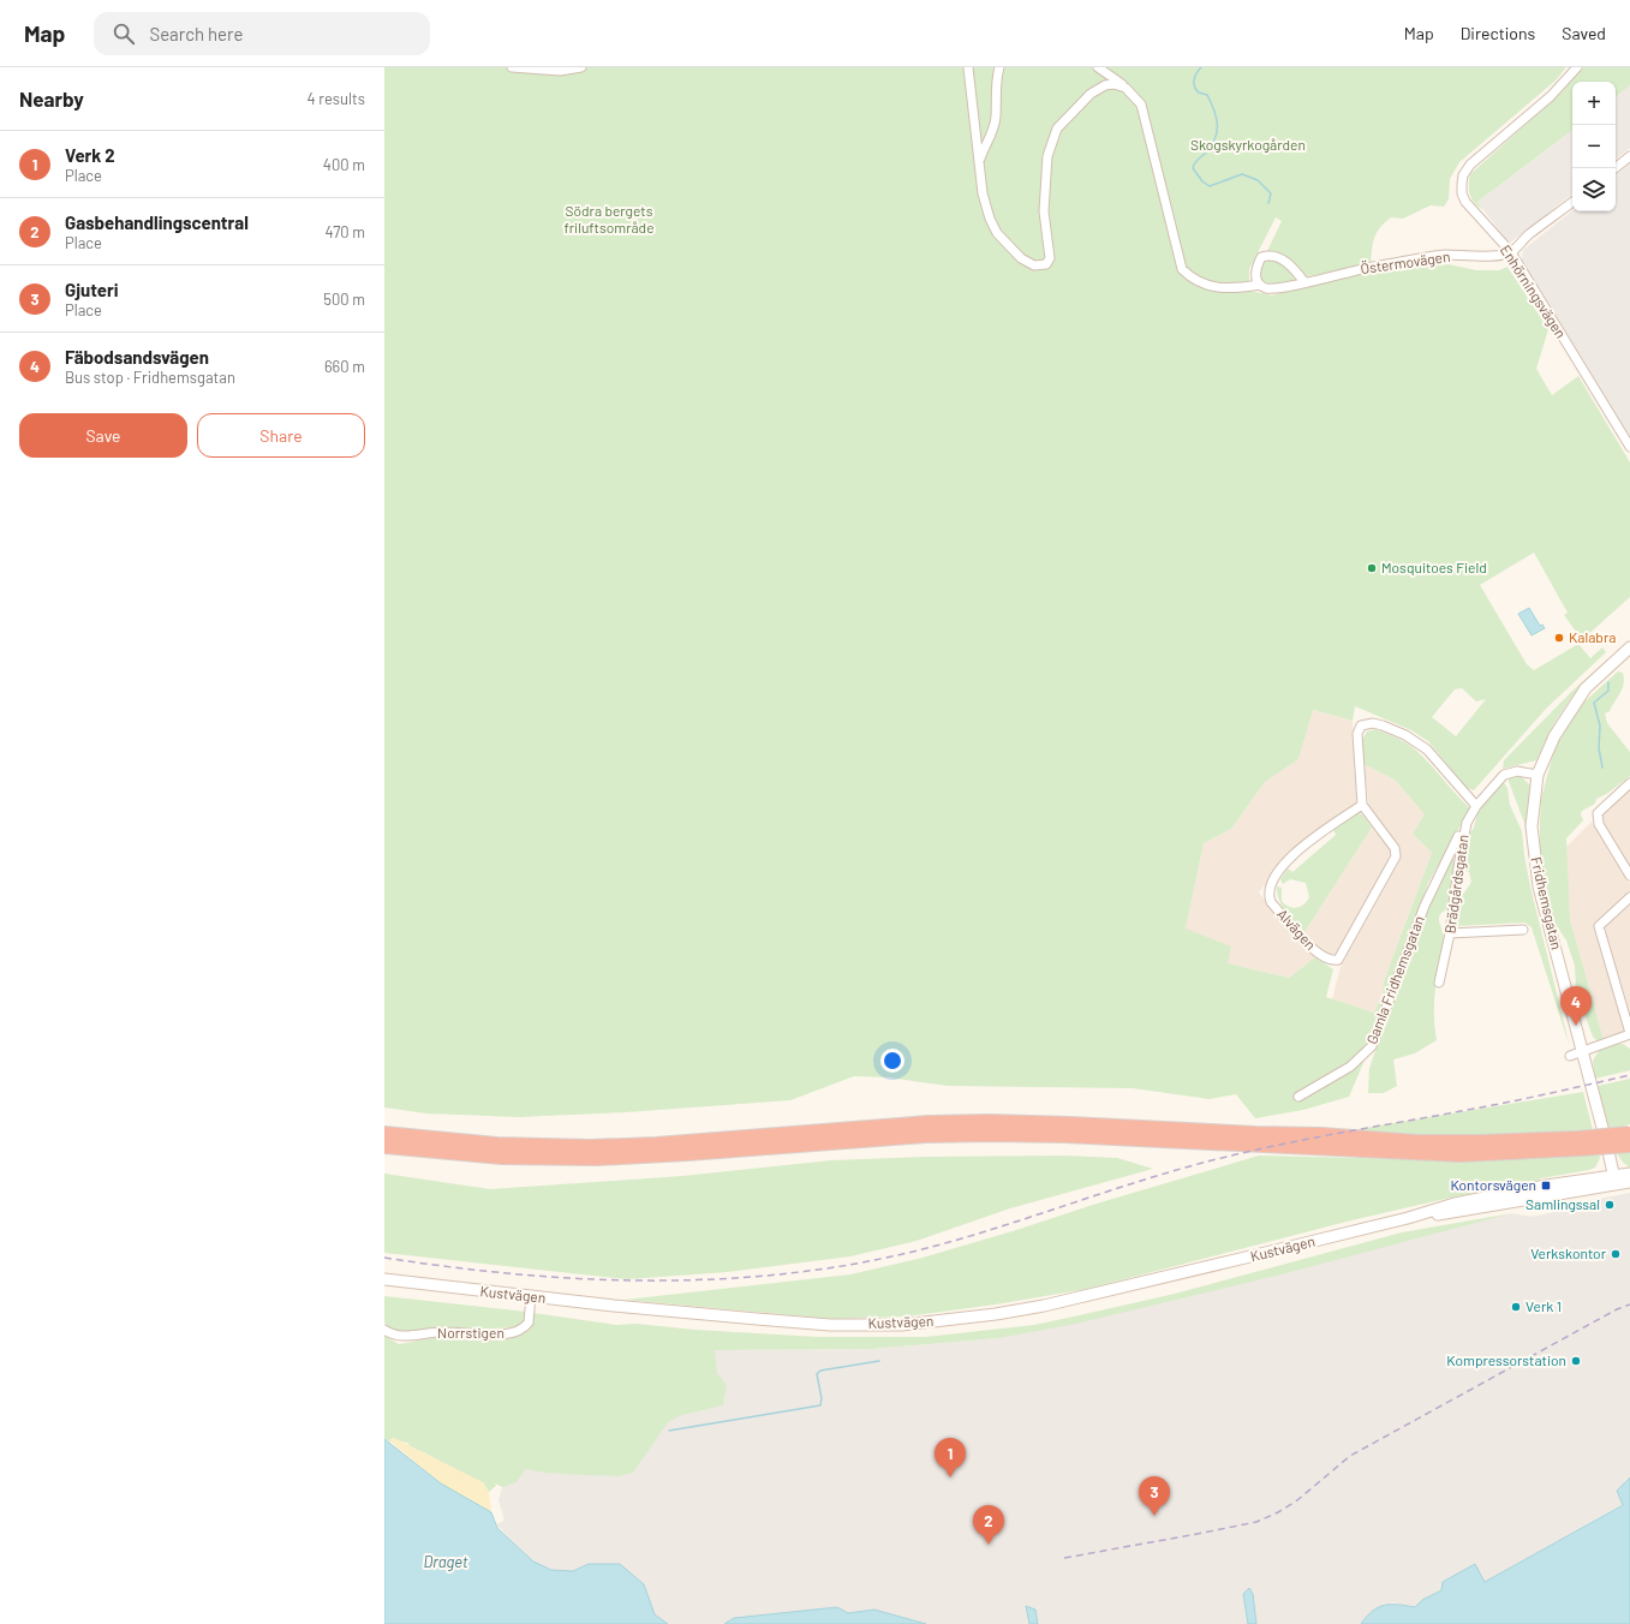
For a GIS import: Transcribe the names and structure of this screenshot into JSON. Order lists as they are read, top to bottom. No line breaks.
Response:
{"streets":{"main road":["Fridhemsgatan","Kustvägen"],"street":["Östermovägen","Enhörningsvägen","Brädgårdsgatan","Alvägen","Gamla Fridhemsgatan","Norrstigen"]},"crossings":[["Östermovägen","Enhörningsvägen"],["Brädgårdsgatan","Fridhemsgatan"],["Fridhemsgatan","Kustvägen"],["Kustvägen","Norrstigen"]],"water":["Draget"],"parks":["Skogskyrkogården","Södra bergets friluftsområde"],"places":{"other":["Mosquitoes Field","Kalabra","Samlingssal","Verkskontor","Verk 1","Kompressorstation"],"transit":["Kontorsvägen"]},"page":{"header":"Map","search":"Search here","nav":["Map","Directions","Saved"],"heading":["Nearby","4 results"],"map_buttons":["+","−"],"list":[{"mark":"1","name":"Verk 2","note":"Place","value":"400 m"},{"mark":"2","name":"Gasbehandlingscentral","note":"Place","value":"470 m"},{"mark":"3","name":"Gjuteri","note":"Place","value":"500 m"},{"mark":"4","name":"Fäbodsandsvägen","note":"Bus stop · Fridhemsgatan","value":"660 m"}],"buttons":["Save","Share"],"pins":["4","1","3","2"]}}
